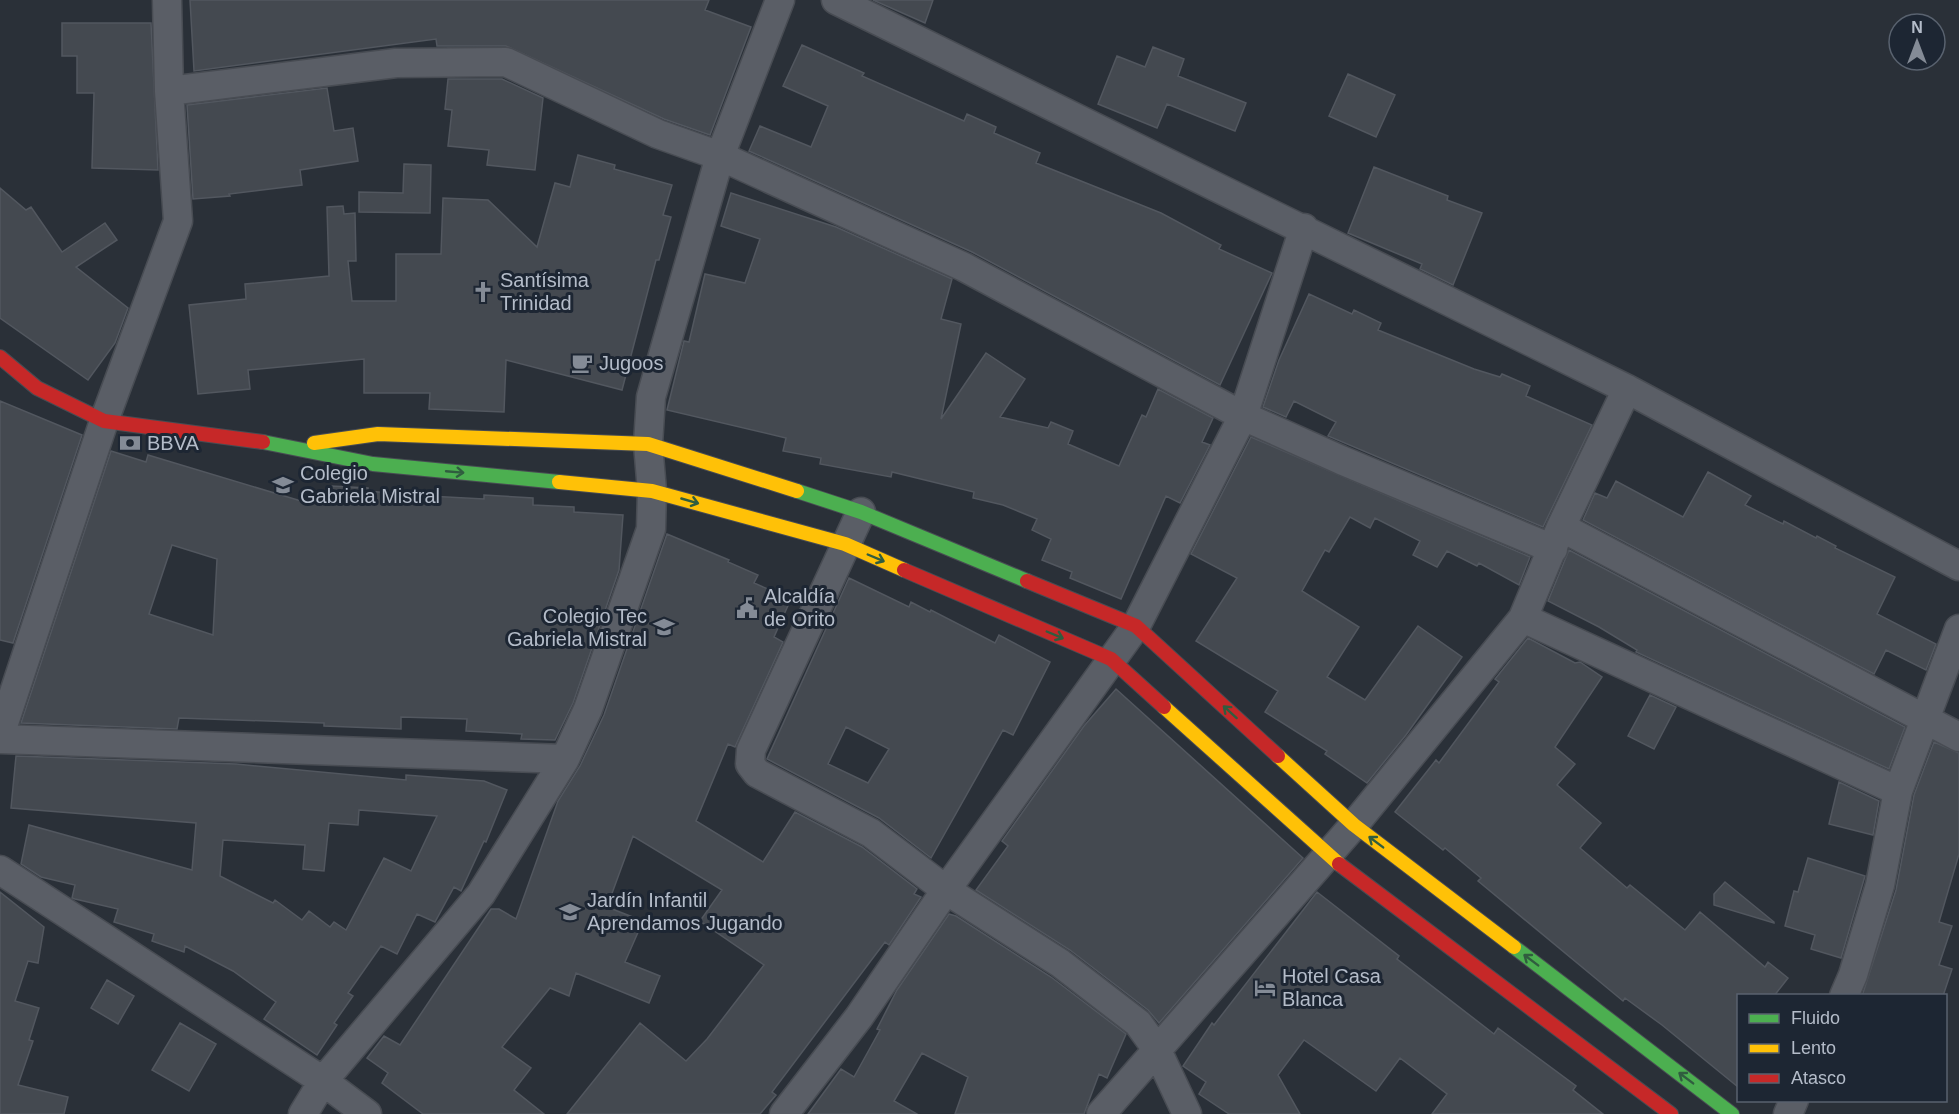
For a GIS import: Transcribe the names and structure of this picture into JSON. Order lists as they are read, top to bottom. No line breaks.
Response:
{"places":{"church":["Santísima Trinidad"],"cafe":["Jugoos"],"bank":["BBVA"],"school or university":["Colegio Gabriela Mistral","Colegio Tec Gabriela Mistral","Jardín Infantil Aprendamos Jugando"],"public building":["Alcaldía de Orito"],"hotel":["Hotel Casa Blanca"]},"legend":["Fluido","Lento","Atasco"],"north":"top"}
